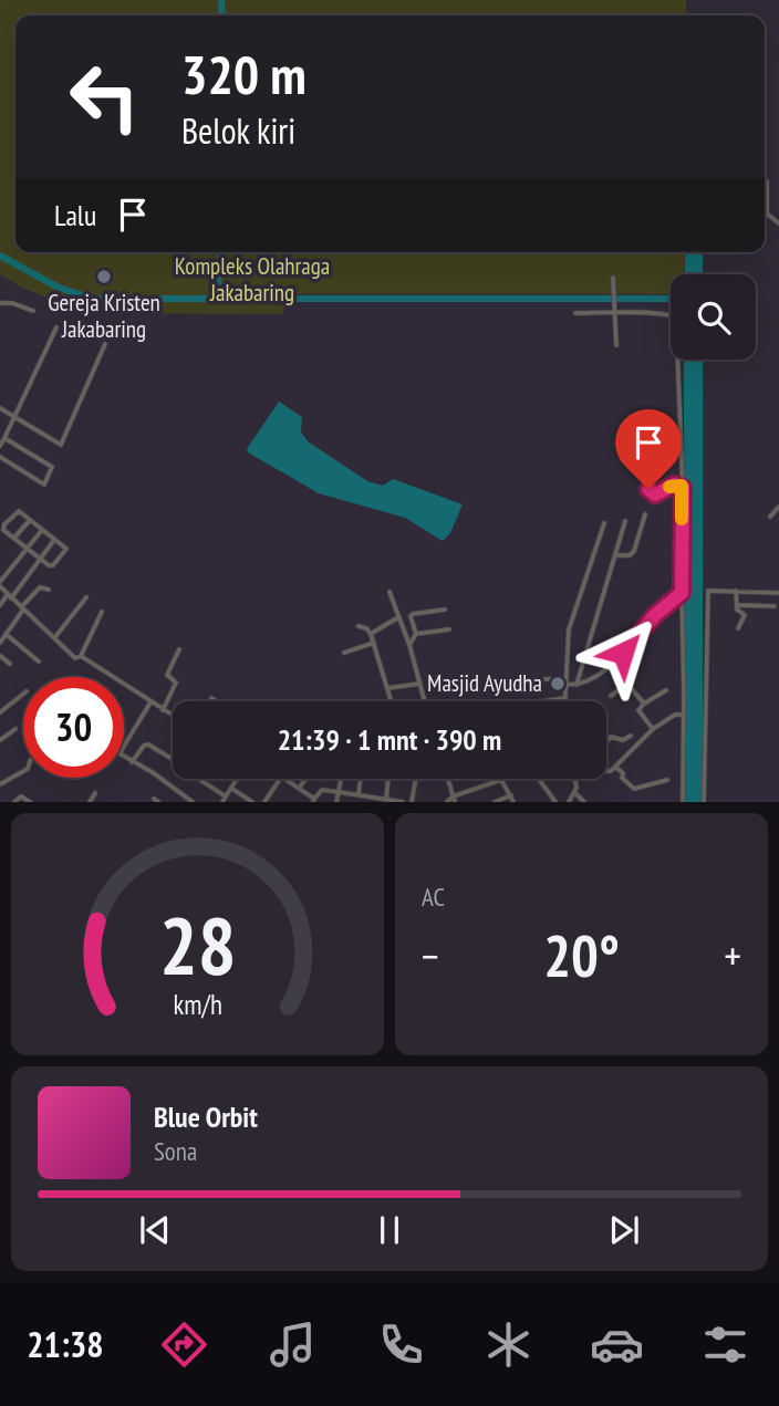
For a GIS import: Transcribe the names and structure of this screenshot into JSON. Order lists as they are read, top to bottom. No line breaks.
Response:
{"parks":["Kompleks Olahraga Jakabaring"],"places":["Gereja Kristen Jakabaring","Masjid Ayudha"],"page":{"turn":["320 m","Belok kiri"],"then":"Lalu","limit":"30","trip":"21:39 · 1 mnt · 390 m","tile":"AC","heat":["−","20°","+"],"song":["Blue Orbit","Sona"],"tabs":"21:38","gauge":["28","km/h"]}}
